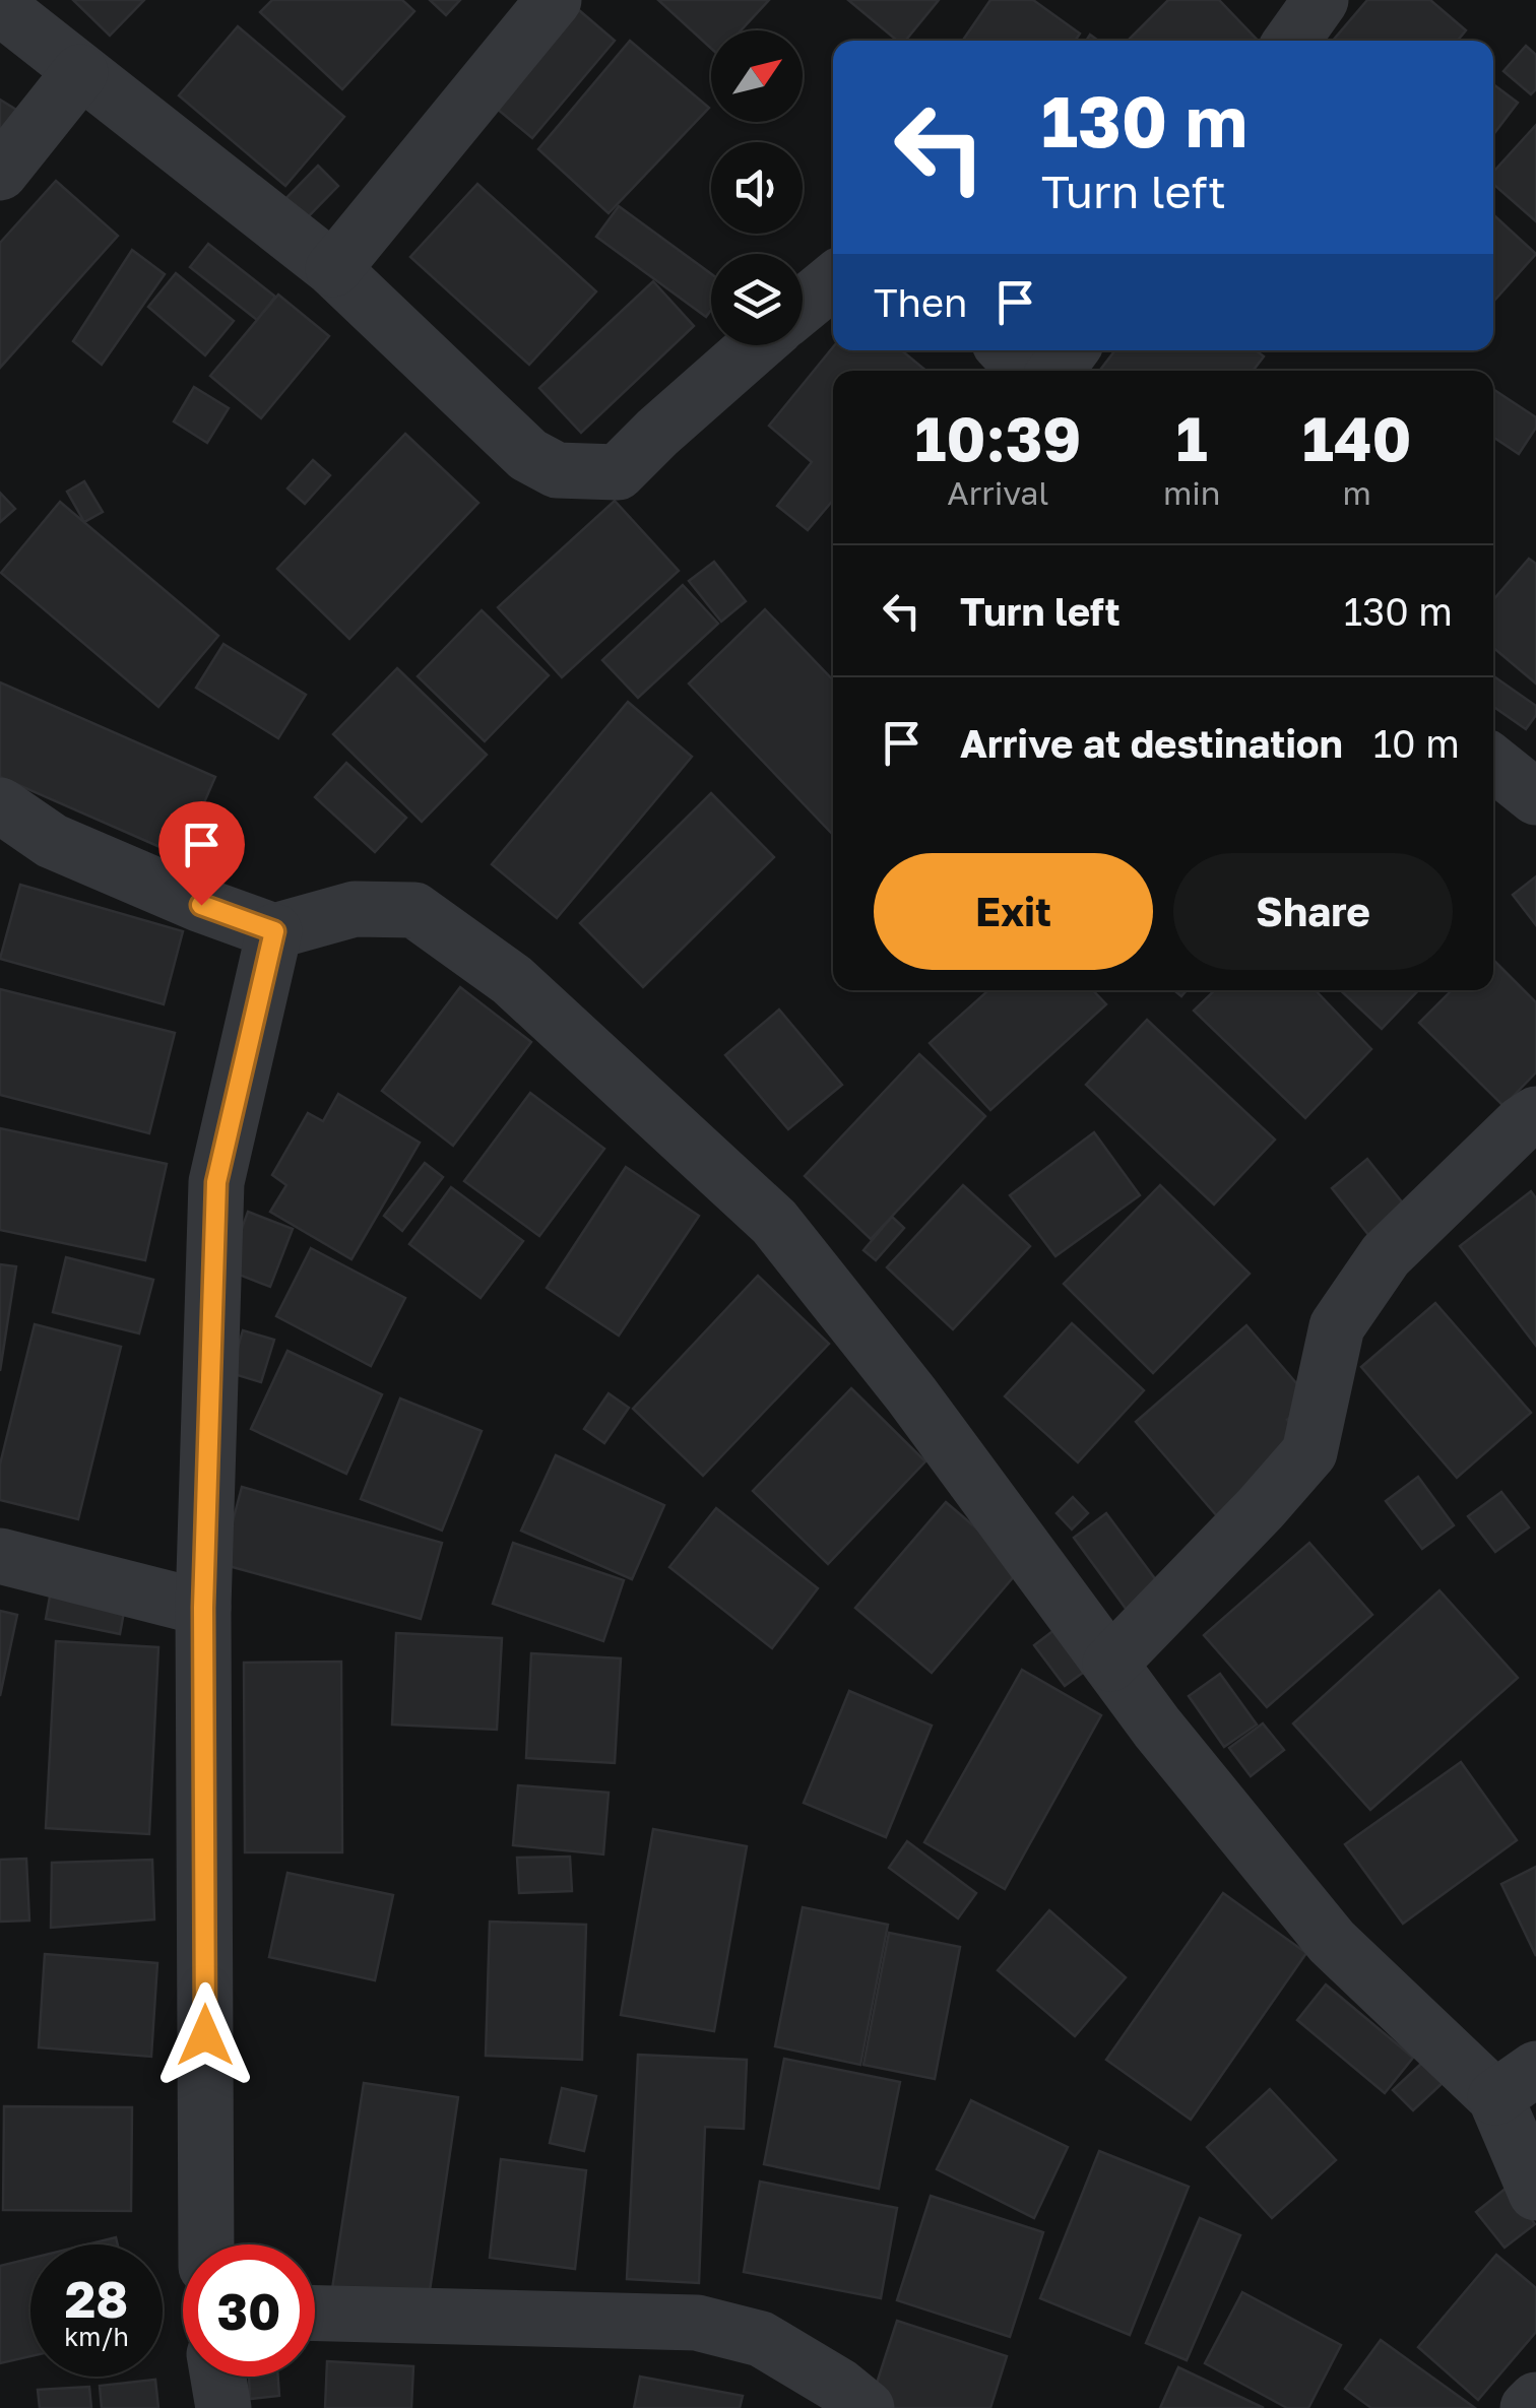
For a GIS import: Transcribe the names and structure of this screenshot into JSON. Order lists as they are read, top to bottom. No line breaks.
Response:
{"north":"top right","page":{"turn":["130 m","Turn left"],"then":"Then","eta":["10:39","Arrival","1","min","140","m"],"list":[{"name":"Turn left","value":"130 m"},{"name":"Arrive at destination","value":"10 m"}],"buttons":["Exit","Share"],"speed":"28 km/h","limit":"30"}}
